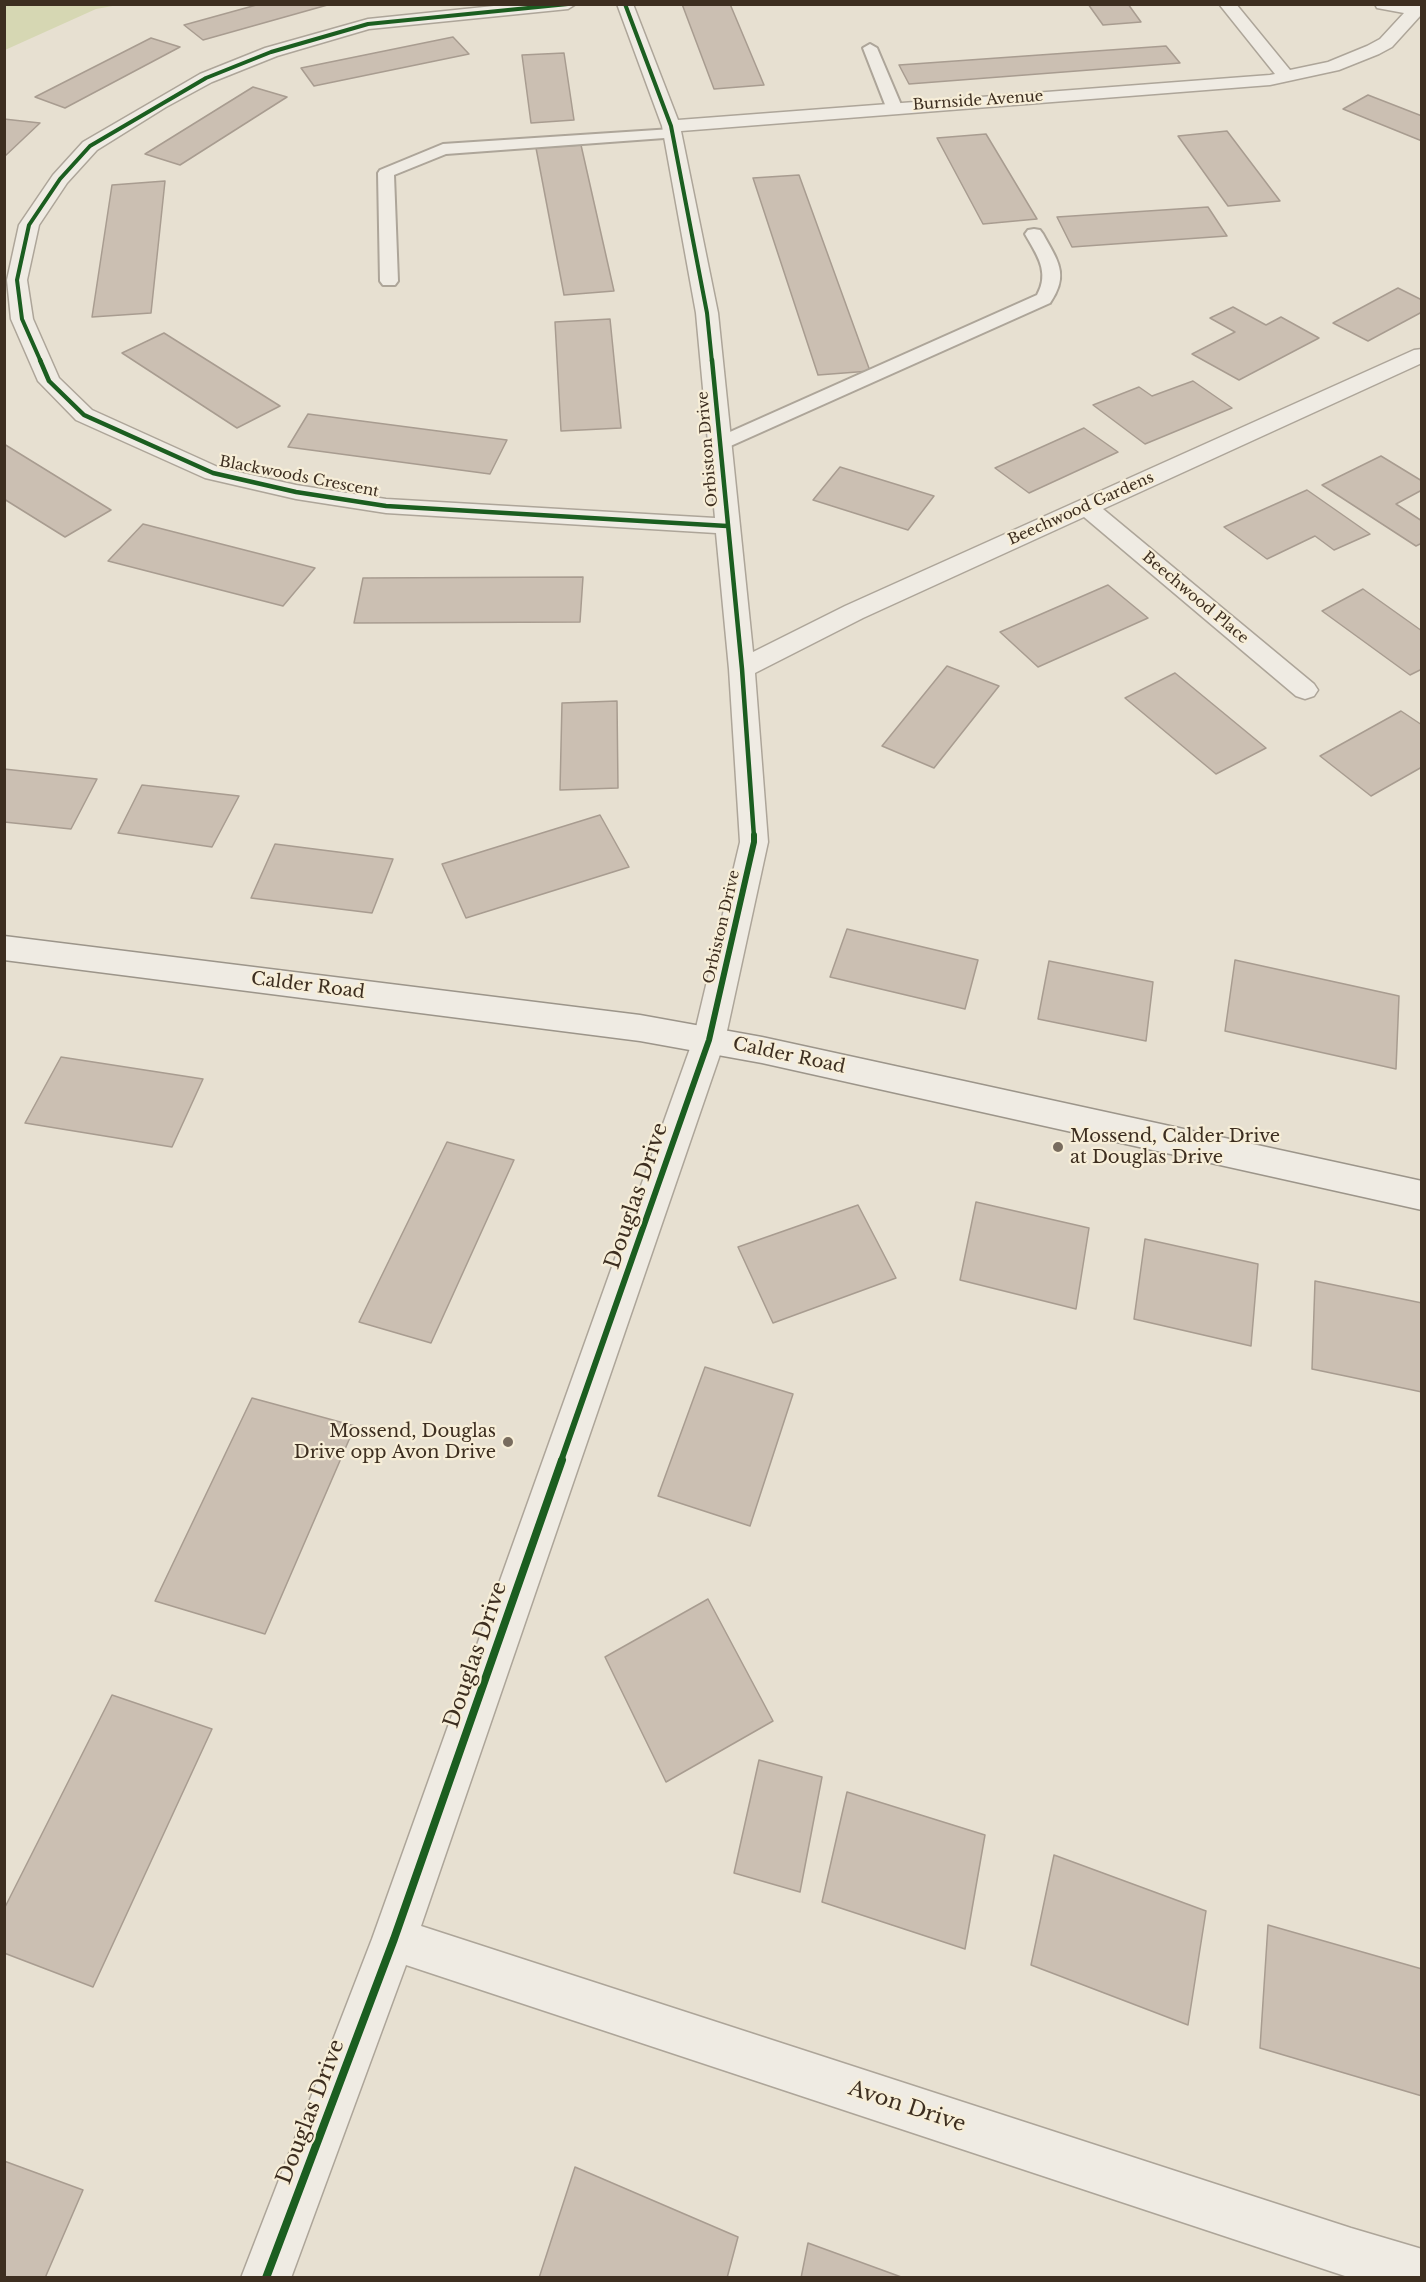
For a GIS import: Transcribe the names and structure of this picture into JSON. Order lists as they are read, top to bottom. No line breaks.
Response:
{"streets":{"street":["Burnside Avenue","Orbiston Drive","Blackwoods Crescent","Beechwood Gardens","Beechwood Place","Calder Road","Douglas Drive","Avon Drive"]},"crossings":[["Burnside Avenue","Orbiston Drive"],["Orbiston Drive","Blackwoods Crescent"],["Orbiston Drive","Beechwood Gardens"],["Orbiston Drive","Calder Road"],["Orbiston Drive","Douglas Drive"],["Beechwood Gardens","Beechwood Place"],["Calder Road","Douglas Drive"],["Douglas Drive","Avon Drive"]],"places":["Mossend, Calder Drive at Douglas Drive","Mossend, Douglas Drive opp Avon Drive"]}
